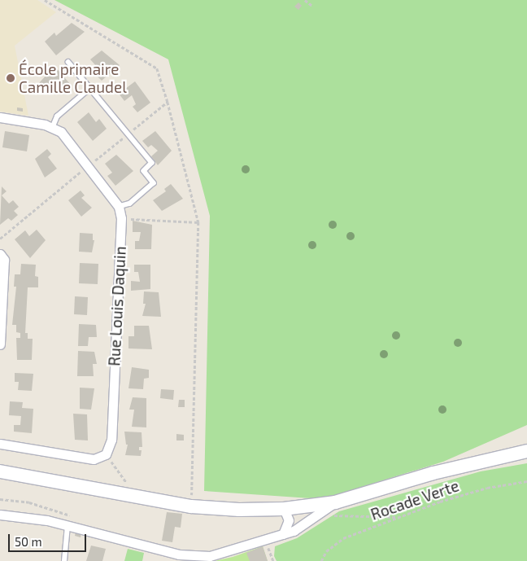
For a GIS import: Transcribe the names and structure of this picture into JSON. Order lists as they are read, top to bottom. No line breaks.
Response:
{"streets":{"street":["Rue Louis Daquin"],"path":["Rocade Verte"]},"places":["École primaire Camille Claudel"],"scale_bar":"50 m"}
